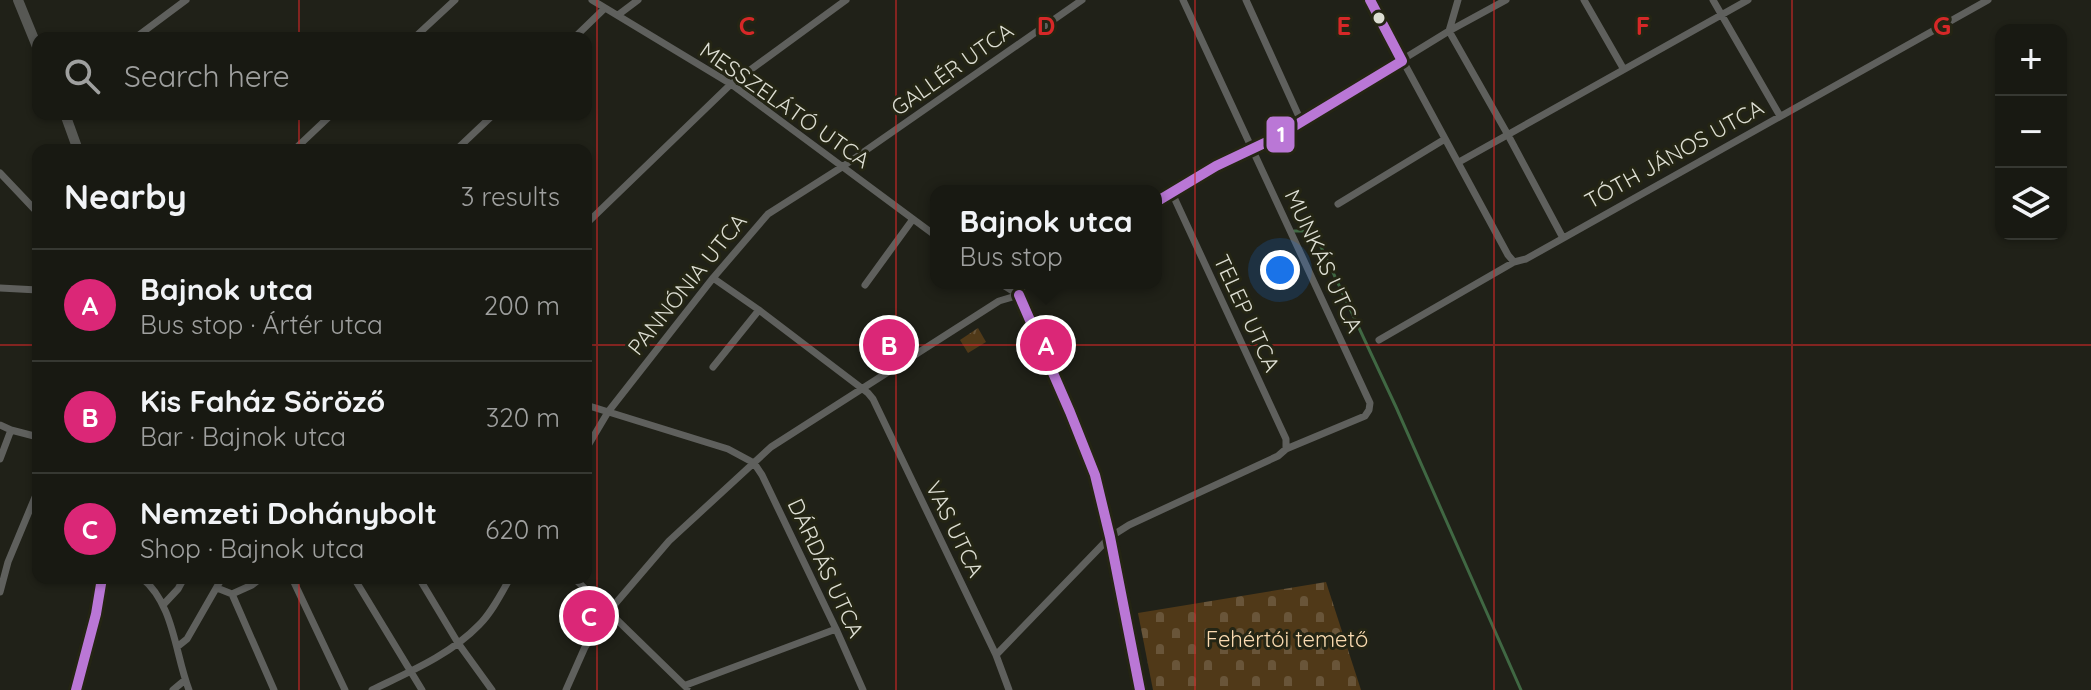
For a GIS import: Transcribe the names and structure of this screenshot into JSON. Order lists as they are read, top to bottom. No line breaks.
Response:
{"streets":{"street":["GALLÉR UTCA","MESSZELÁTÓ UTCA","TÓTH JÁNOS UTCA","MUNKÁS UTCA","PANNÓNIA UTCA","TELEP UTCA","VAS UTCA","DÁRDÁS UTCA"]},"crossings":[["GALLÉR UTCA","MESSZELÁTÓ UTCA"],["GALLÉR UTCA","PANNÓNIA UTCA"],["MESSZELÁTÓ UTCA","PANNÓNIA UTCA"],["MUNKÁS UTCA","TELEP UTCA"],["MUNKÁS UTCA","VAS UTCA"],["PANNÓNIA UTCA","VAS UTCA"]],"parks":["Fehértói temető"],"lines":["transit line 1"],"page":{"map_buttons":["+","−"],"search":"Search here","heading":["Nearby","3 results"],"popup":["Bajnok utca","Bus stop"],"list":[{"mark":"A","name":"Bajnok utca","note":"Bus stop · Ártér utca","value":"200 m"},{"mark":"B","name":"Kis Faház Söröző","note":"Bar · Bajnok utca","value":"320 m"},{"mark":"C","name":"Nemzeti Dohánybolt","note":"Shop · Bajnok utca","value":"620 m"}],"pins":["A","B","C"]},"grid":{"columns":["C","D","E","F","G"]}}
